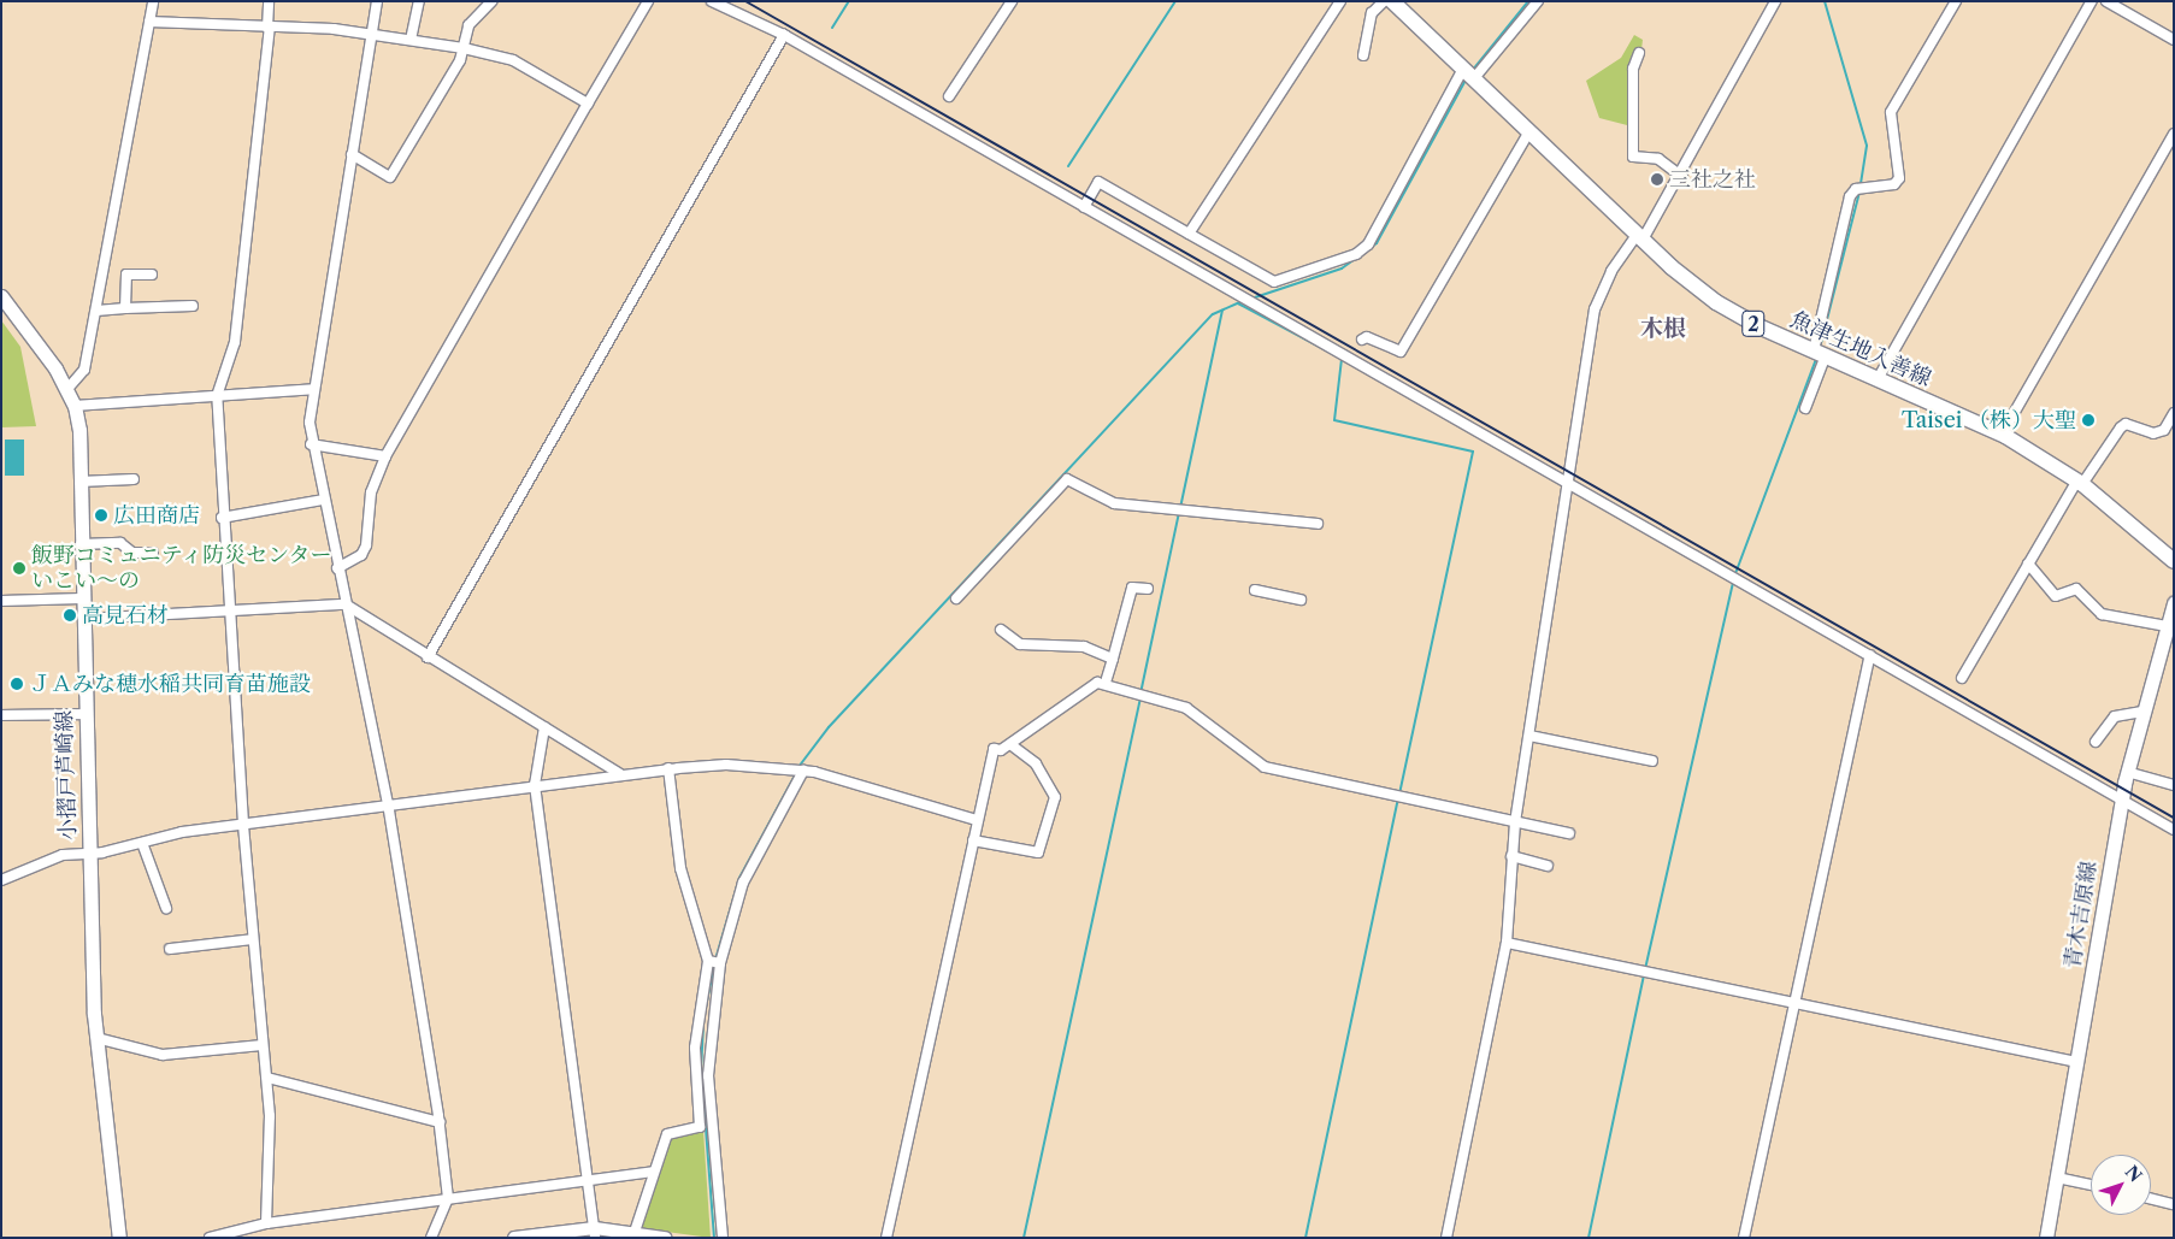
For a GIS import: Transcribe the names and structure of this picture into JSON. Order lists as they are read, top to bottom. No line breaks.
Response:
{"streets":{"main road":["2","魚津生地入善線","小摺戸芦崎線","青木吉原線"]},"districts":["木根"],"places":["三社之社","Taisei （株）大聖","広田商店","飯野コミュニティ防災センター いこい～の","高見石材","ＪＡみな穂水稲共同育苗施設"],"north":"top right"}
